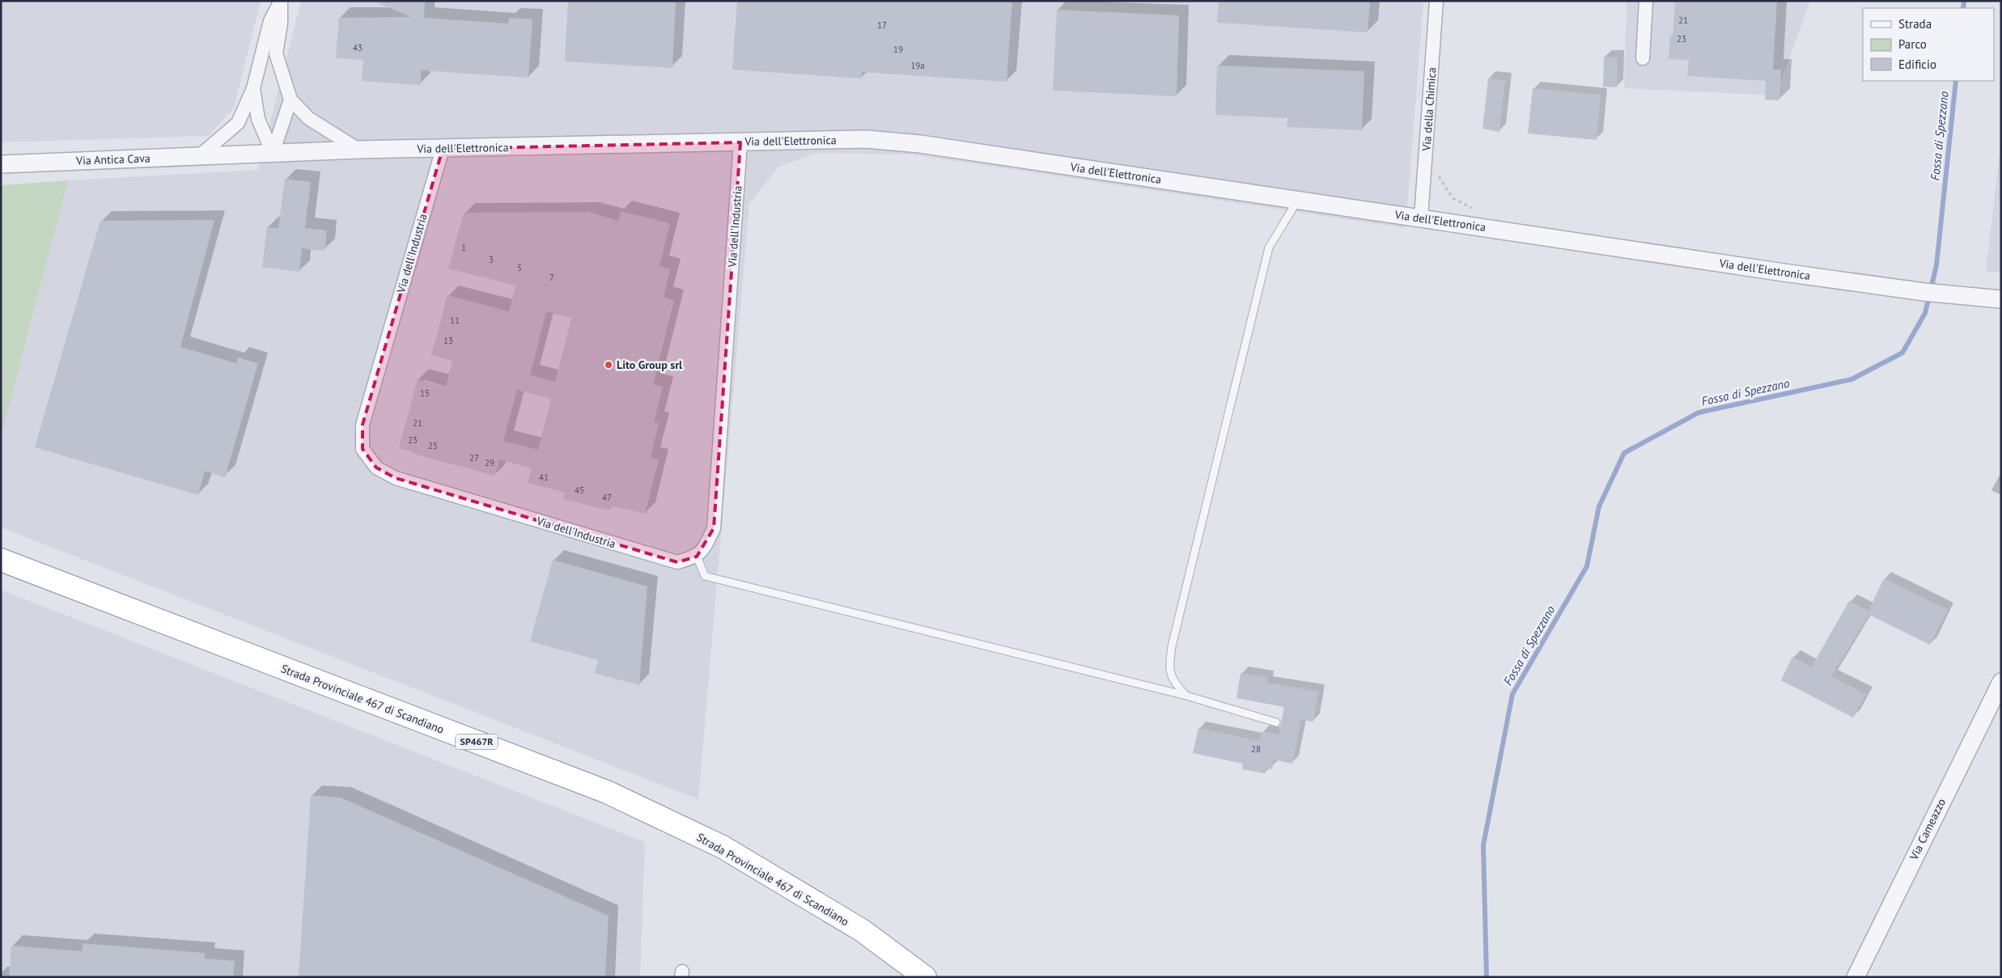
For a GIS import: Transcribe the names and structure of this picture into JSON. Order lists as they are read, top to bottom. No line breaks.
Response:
{"streets":{"highway":["Strada Provinciale 467 di Scandiano","SP467R"],"street":["Via della Chimica","Via dell'Elettronica","Via Antica Cava","Via dell'Industria","Via Cameazzo"]},"crossings":[["Via della Chimica","Via dell'Elettronica"],["Via dell'Elettronica","Via Antica Cava"],["Via dell'Elettronica","Via dell'Industria"]],"water":["Fossa di Spezzano"],"places":["Lito Group srl"],"house_numbers":["21","17","23","43","19","19a","1","3","5","7","11","13","15","21","23","25","27","29","41","45","47","28"],"legend":["Strada","Parco","Edificio"]}
